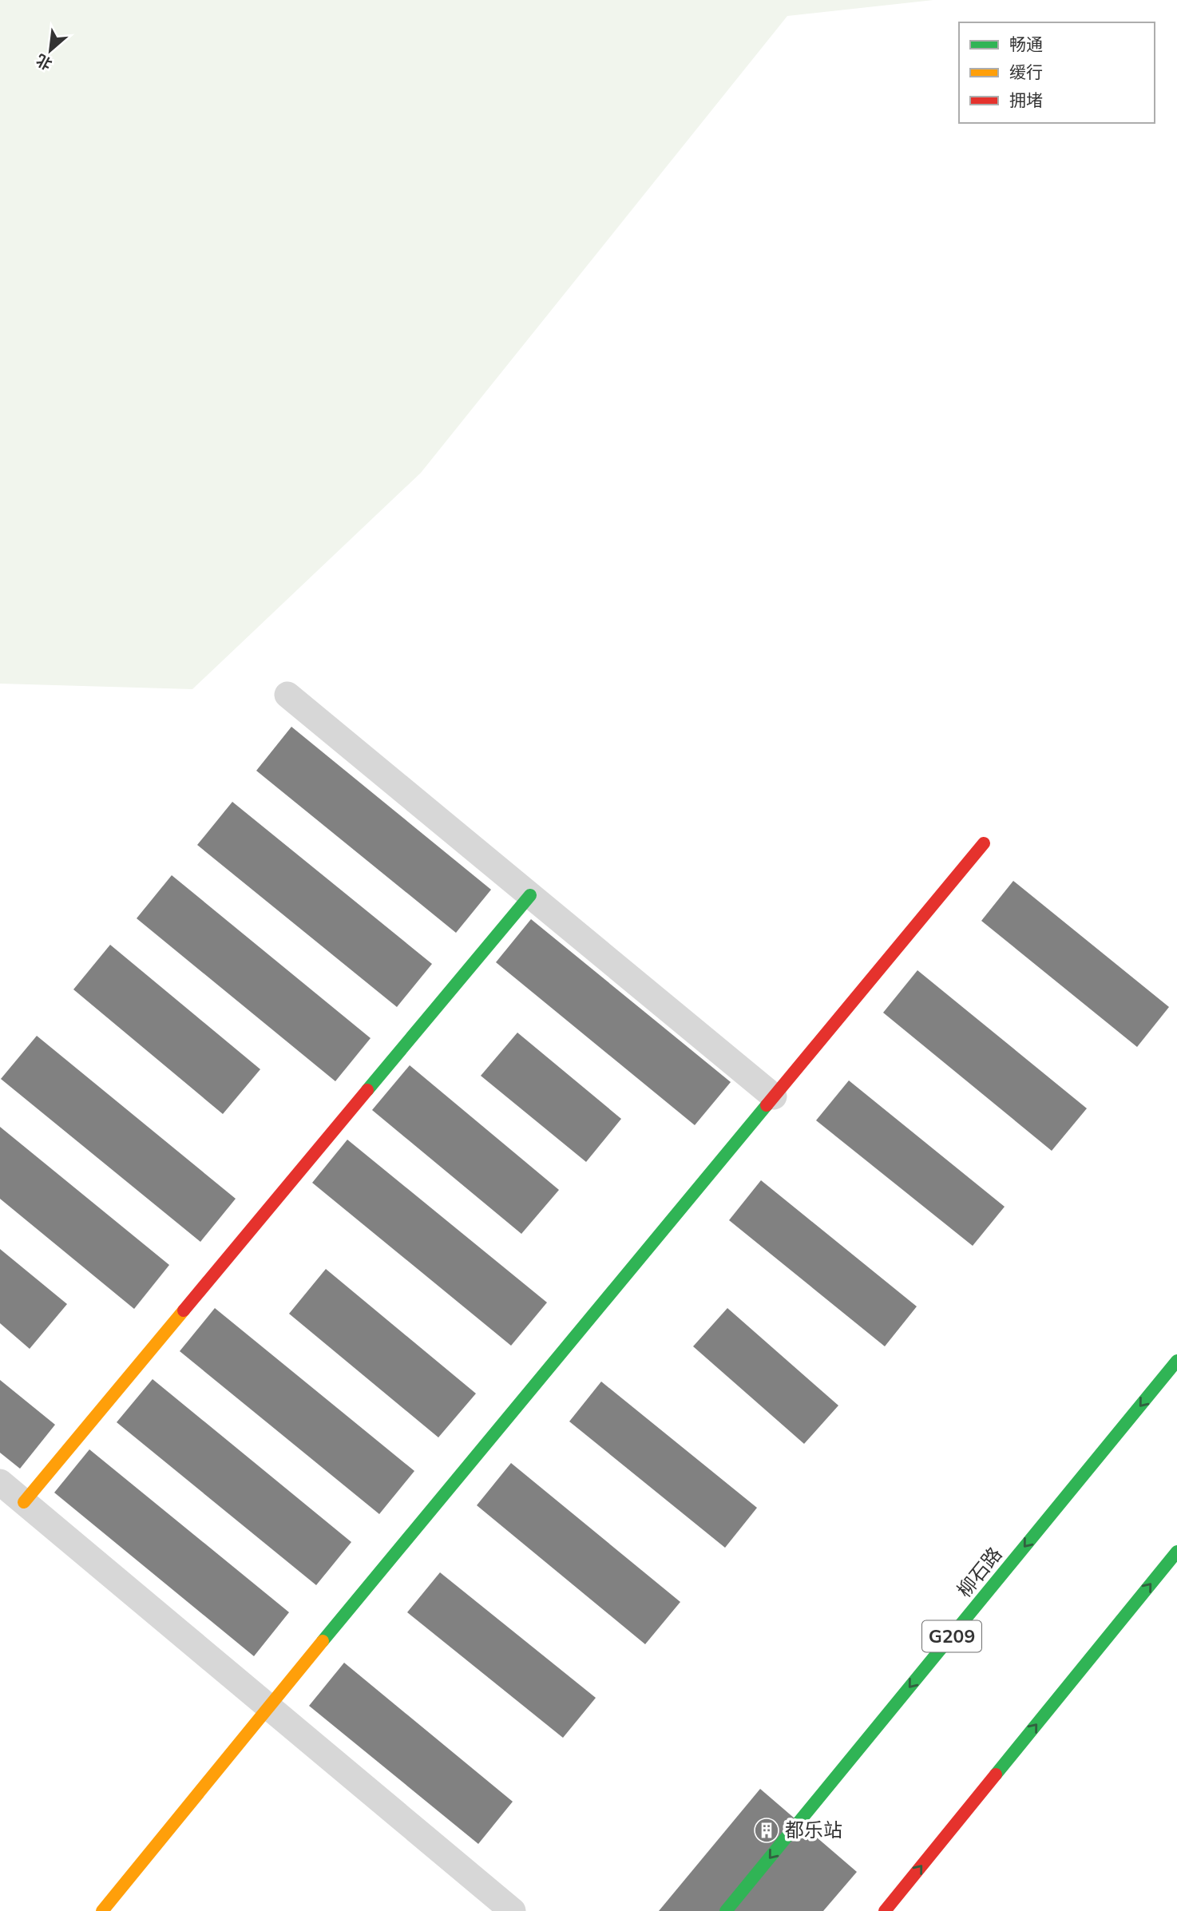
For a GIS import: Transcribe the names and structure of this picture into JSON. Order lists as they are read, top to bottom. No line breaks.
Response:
{"streets":{"main road":["柳石路","G209"]},"one_way":["柳石路"],"places":{"building":["都乐站"]},"legend":["畅通","缓行","拥堵"],"north":"bottom left"}
